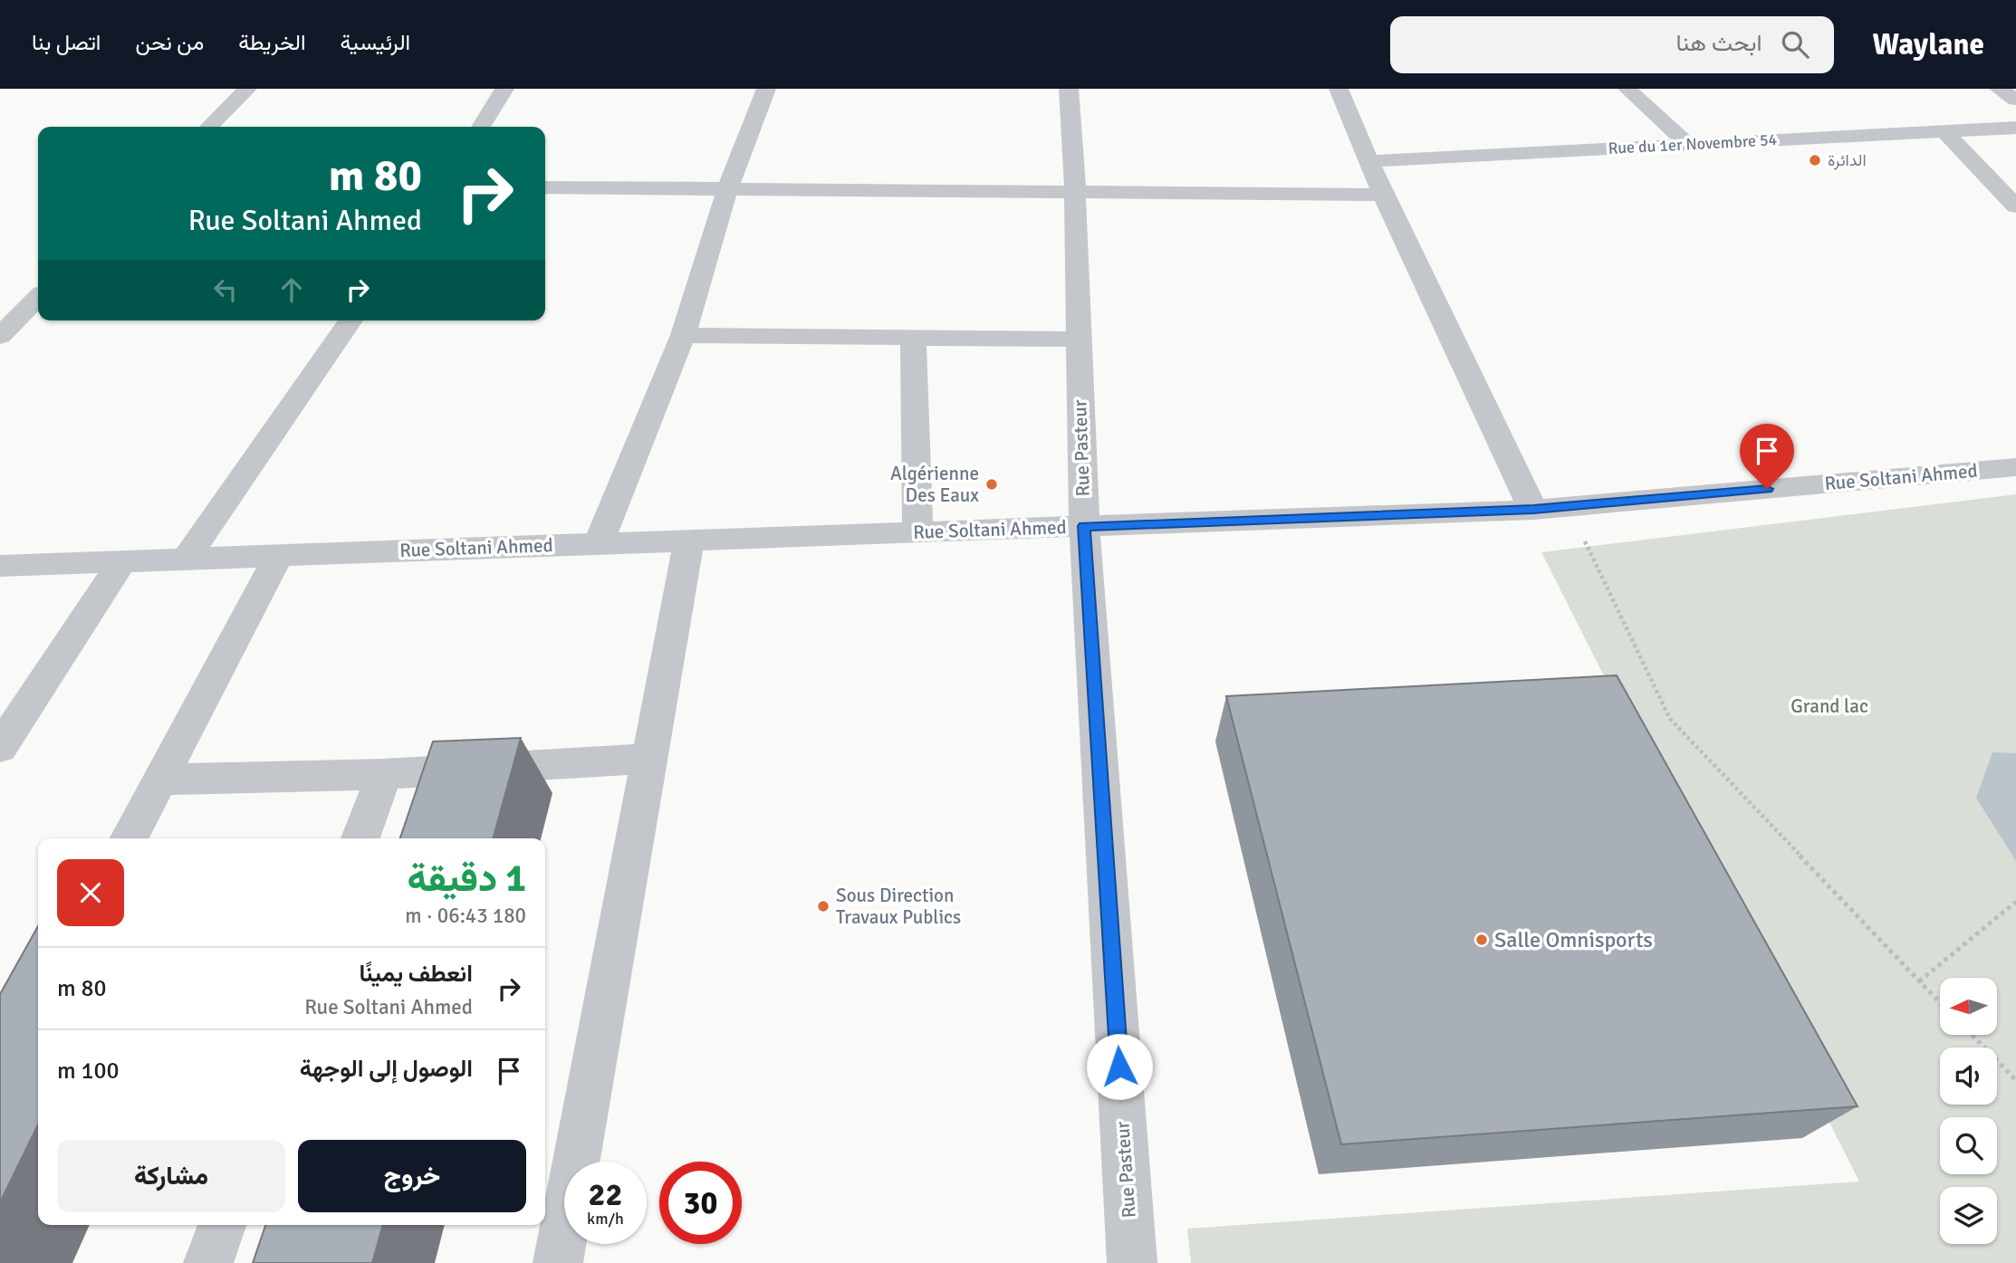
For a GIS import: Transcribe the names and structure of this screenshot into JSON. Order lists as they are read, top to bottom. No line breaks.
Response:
{"streets":{"street":["Rue du 1er Novembre 54","Rue Pasteur","Rue Soltani Ahmed"]},"crossings":[["Rue Pasteur","Rue Soltani Ahmed"]],"parks":["Grand lac"],"places":["الدائرة","Algérienne Des Eaux","Sous Direction Travaux Publics","Salle Omnisports"],"north":"left","page":{"header":"Waylane","search":"ابحث هنا","nav":["الرئيسية","الخريطة","من نحن","اتصل بنا"],"turn":["80 m","Rue Soltani Ahmed"],"heading":["1 دقيقة","180 m · 06:43"],"list":[{"name":"انعطف يمينًا","note":"Rue Soltani Ahmed","value":"80 m"},{"name":"الوصول إلى الوجهة","value":"100 m"}],"buttons":["خروج","مشاركة"],"speed":"22 km/h","limit":"30"}}
